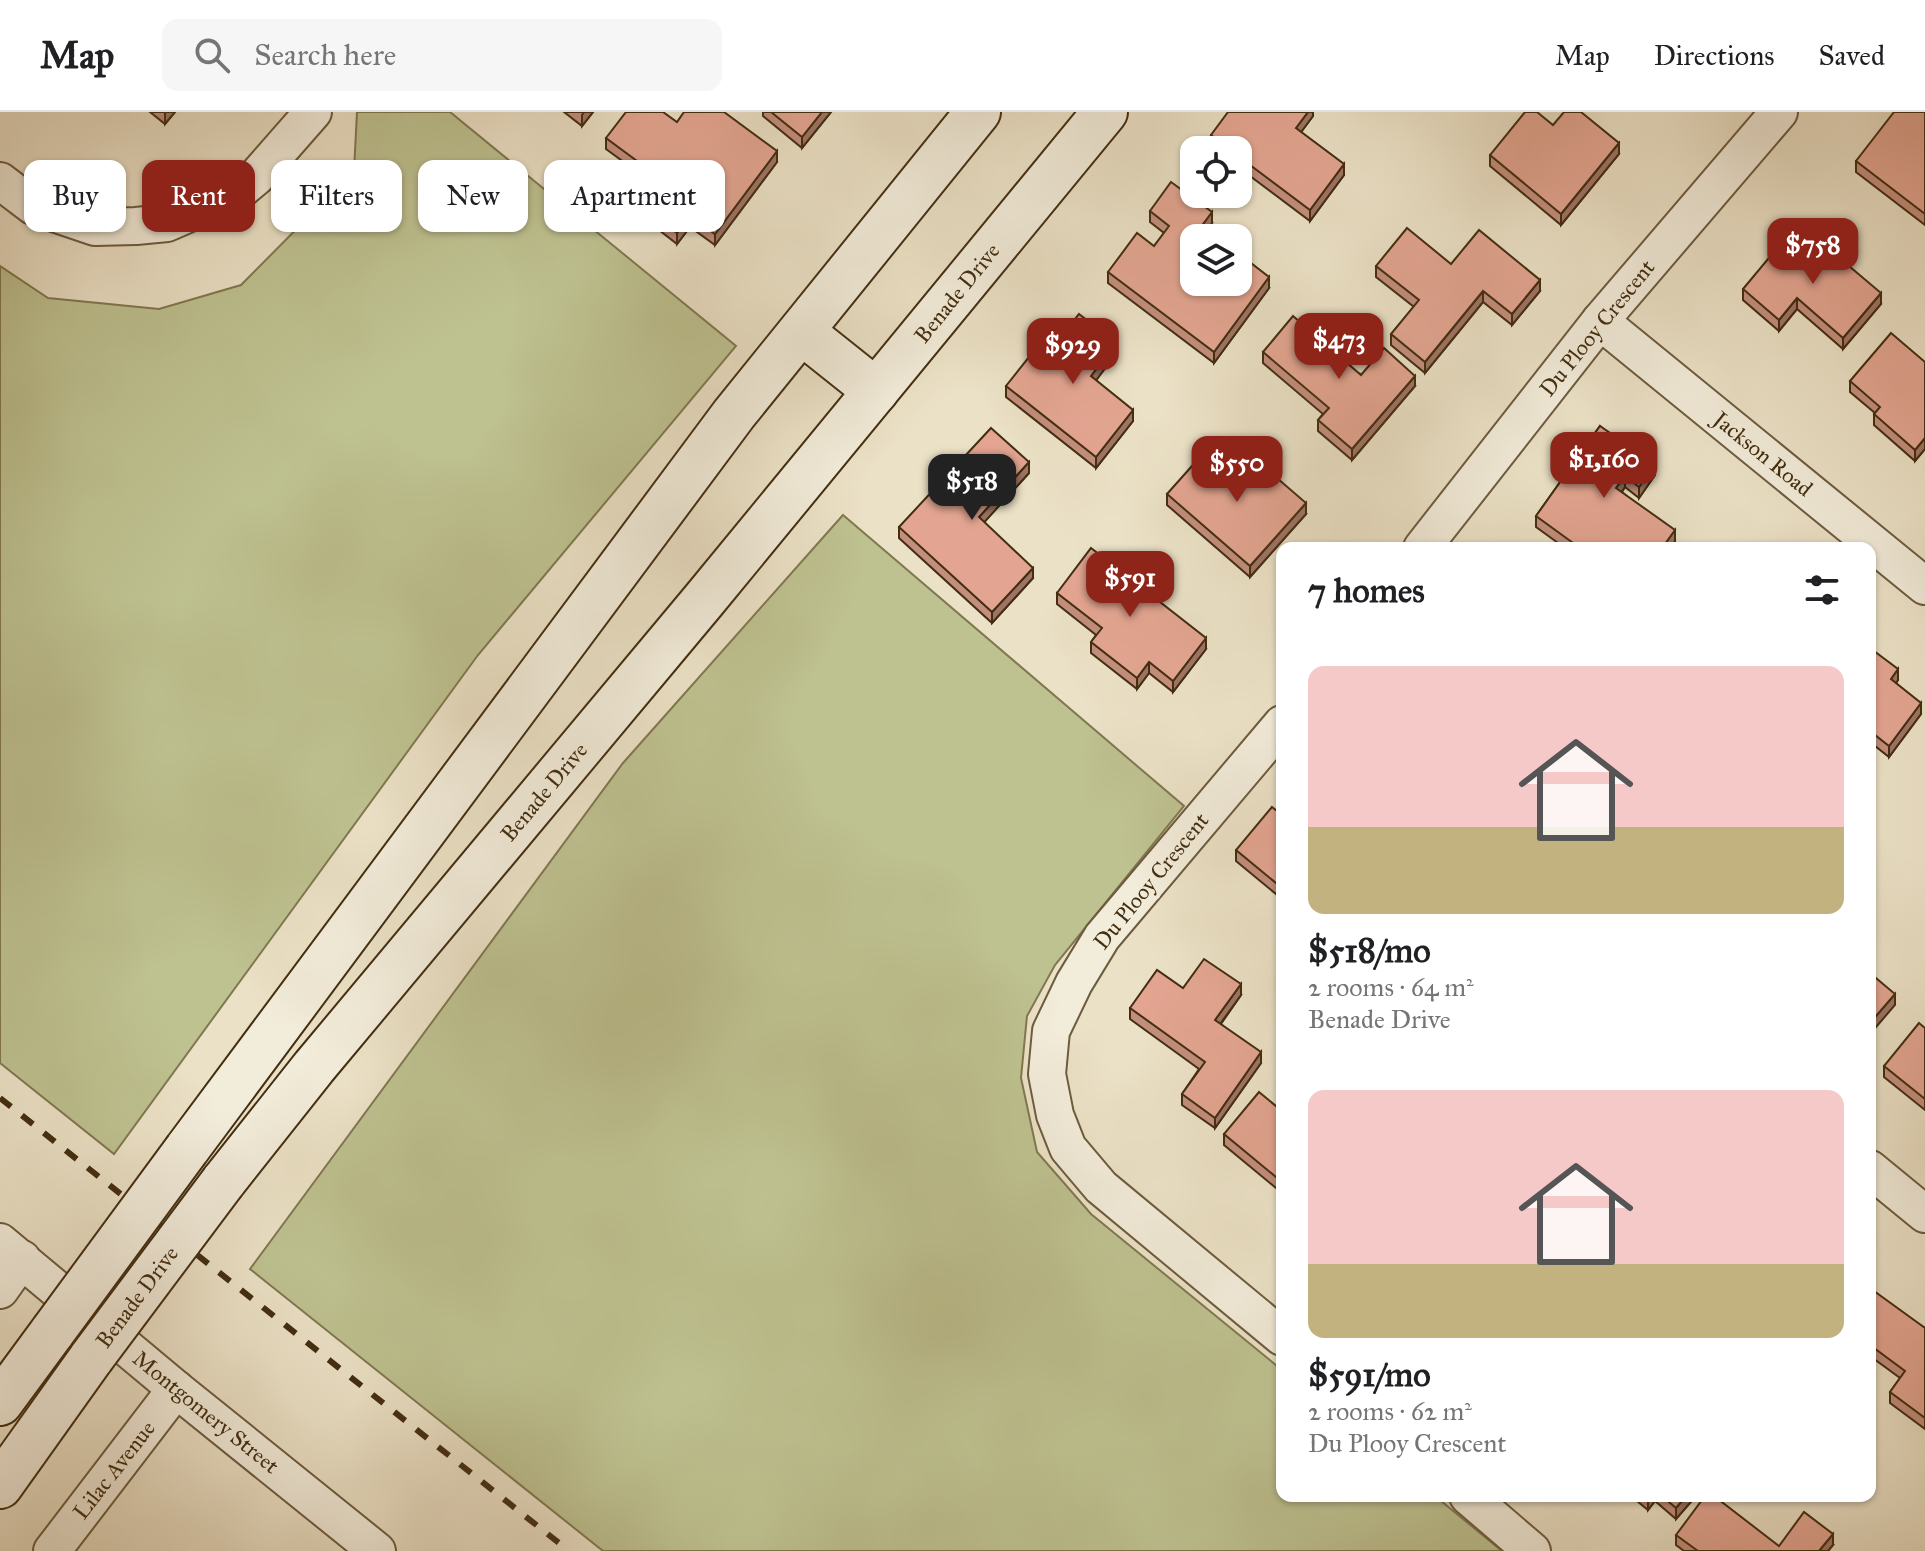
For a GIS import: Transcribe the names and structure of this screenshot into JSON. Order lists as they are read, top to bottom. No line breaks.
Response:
{"streets":{"street":["Benade Drive","Du Plooy Crescent","Jackson Road","Montgomery Street","Lilac Avenue"]},"crossings":[["Du Plooy Crescent","Jackson Road"],["Montgomery Street","Lilac Avenue"]],"page":{"header":"Map","search":"Search here","nav":["Map","Directions","Saved"],"chip":["Buy","Rent","Filters","New","Apartment"],"price":["$758","$473","$929","$1,160","$550","$518","$591"],"heading":"7 homes","list":[{"name":"$518/mo","note":"2 rooms · 64 m² · Benade Drive"},{"name":"$591/mo","note":"2 rooms · 62 m² · Du Plooy Crescent"}]}}
